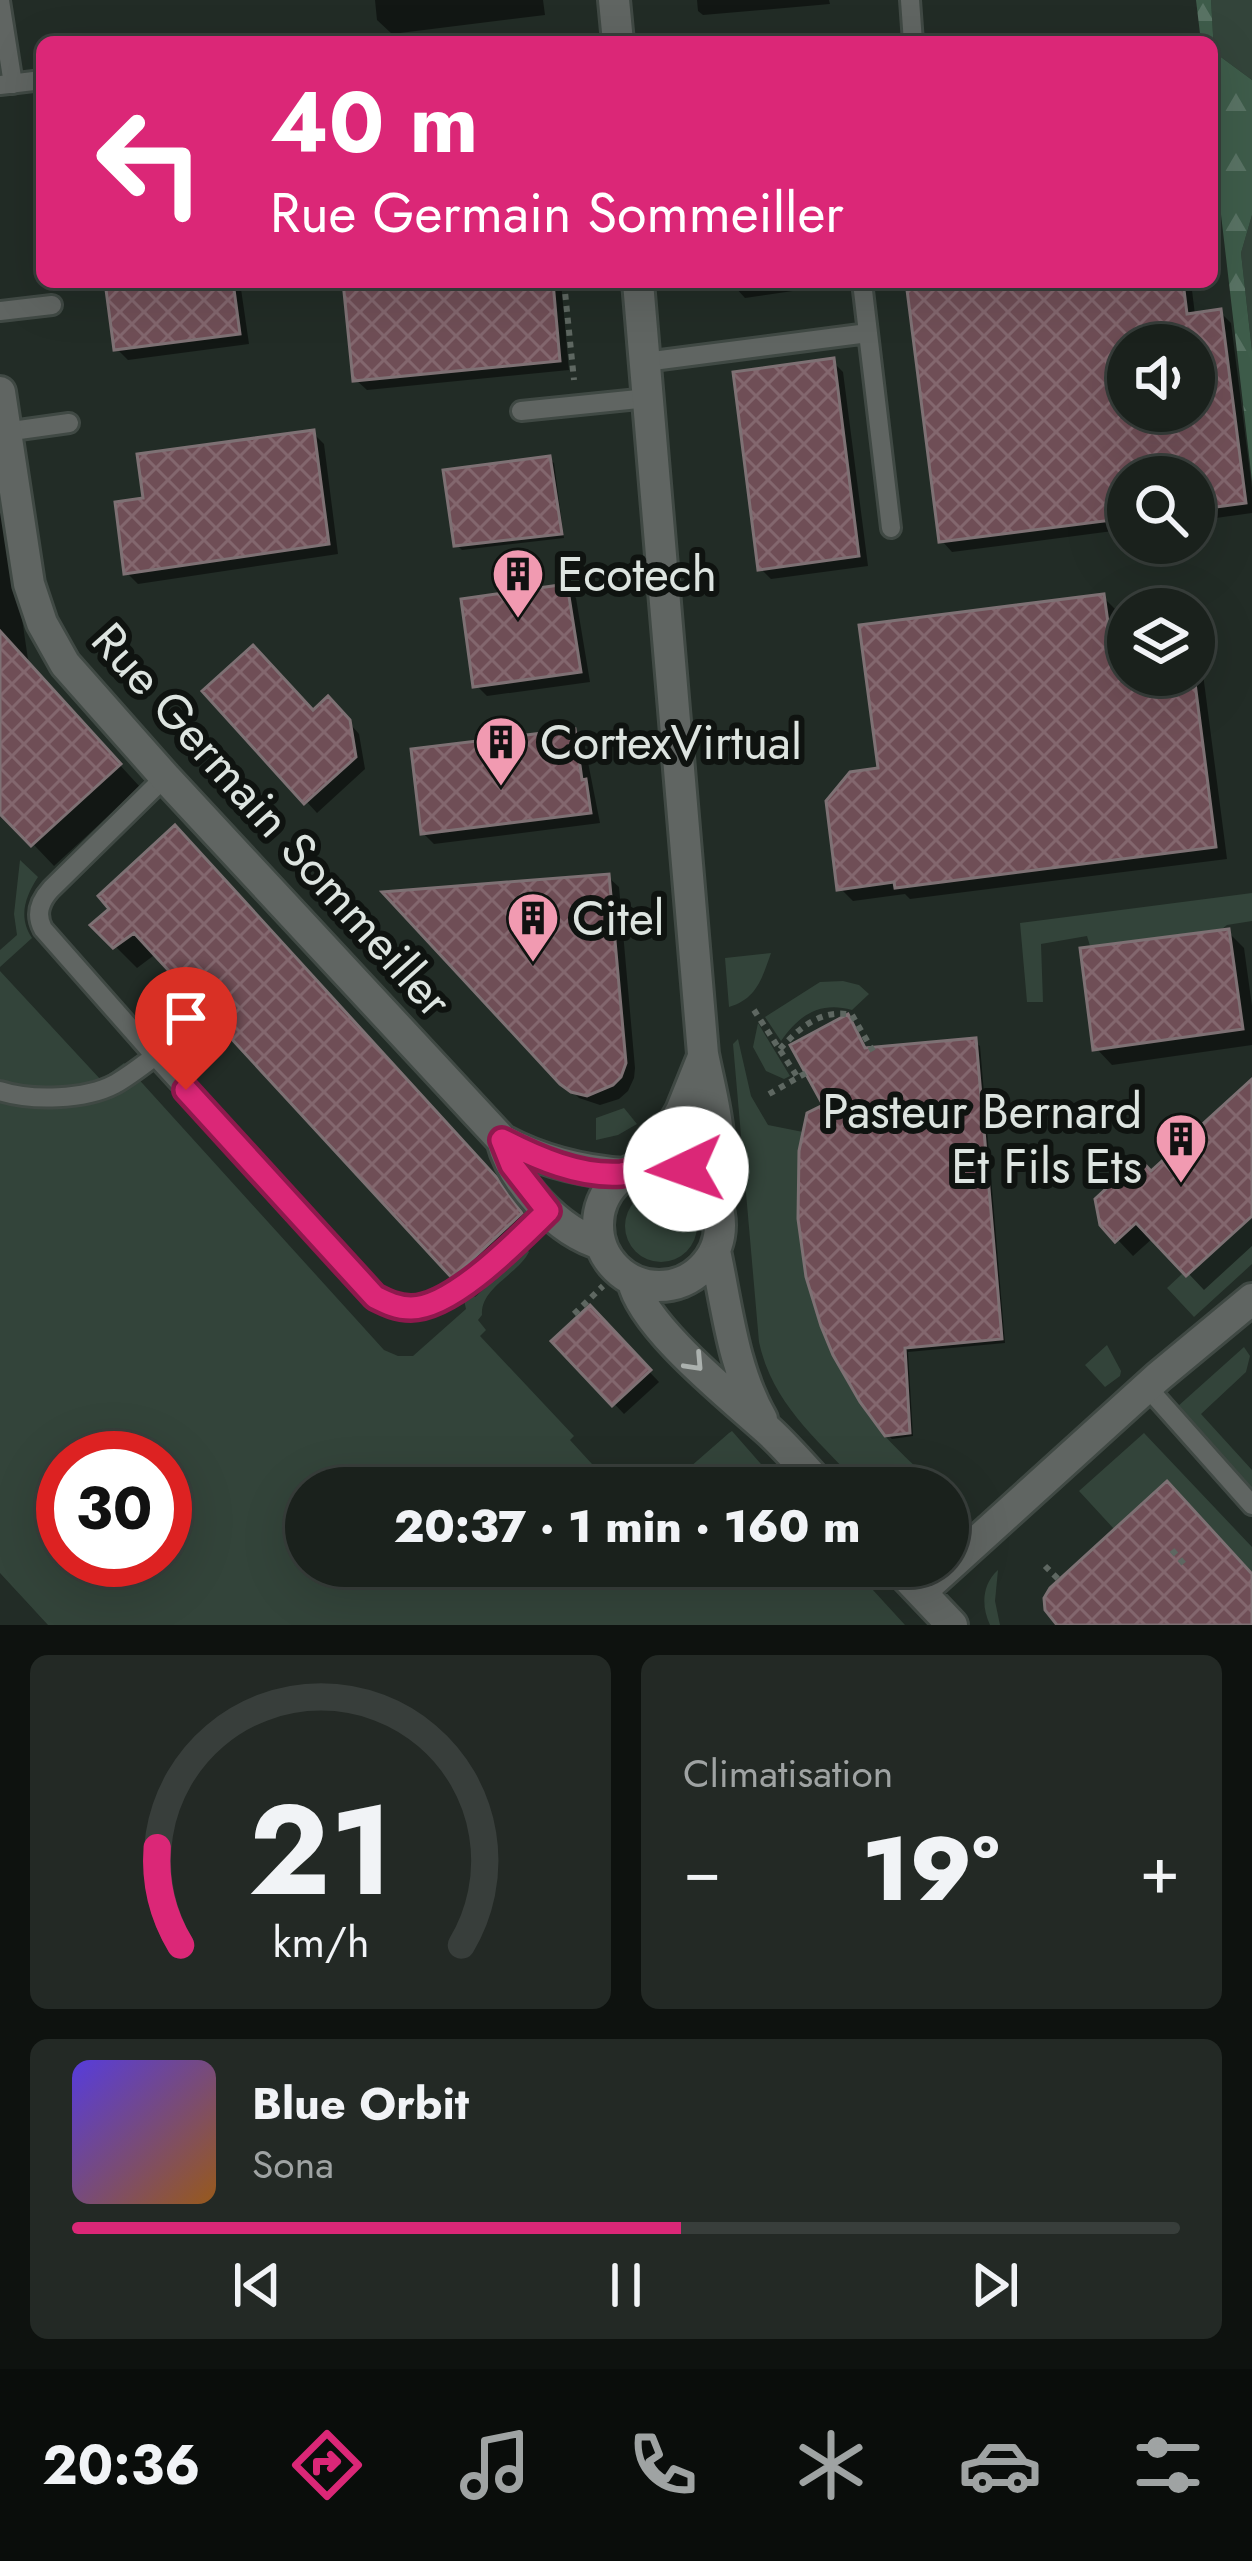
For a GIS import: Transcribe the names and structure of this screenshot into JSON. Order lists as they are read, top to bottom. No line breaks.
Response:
{"streets":{"street":["Rue Germain Sommeiller"]},"places":{"building":["Ecotech","CortexVirtual","Citel","Pasteur Bernard Et Fils Ets"]},"page":{"turn":["40 m","Rue Germain Sommeiller"],"limit":"30","trip":"20:37 · 1 min · 160 m","tile":"Climatisation","heat":["−","19°","+"],"song":["Blue Orbit","Sona"],"tabs":"20:36","gauge":["21","km/h"]}}
